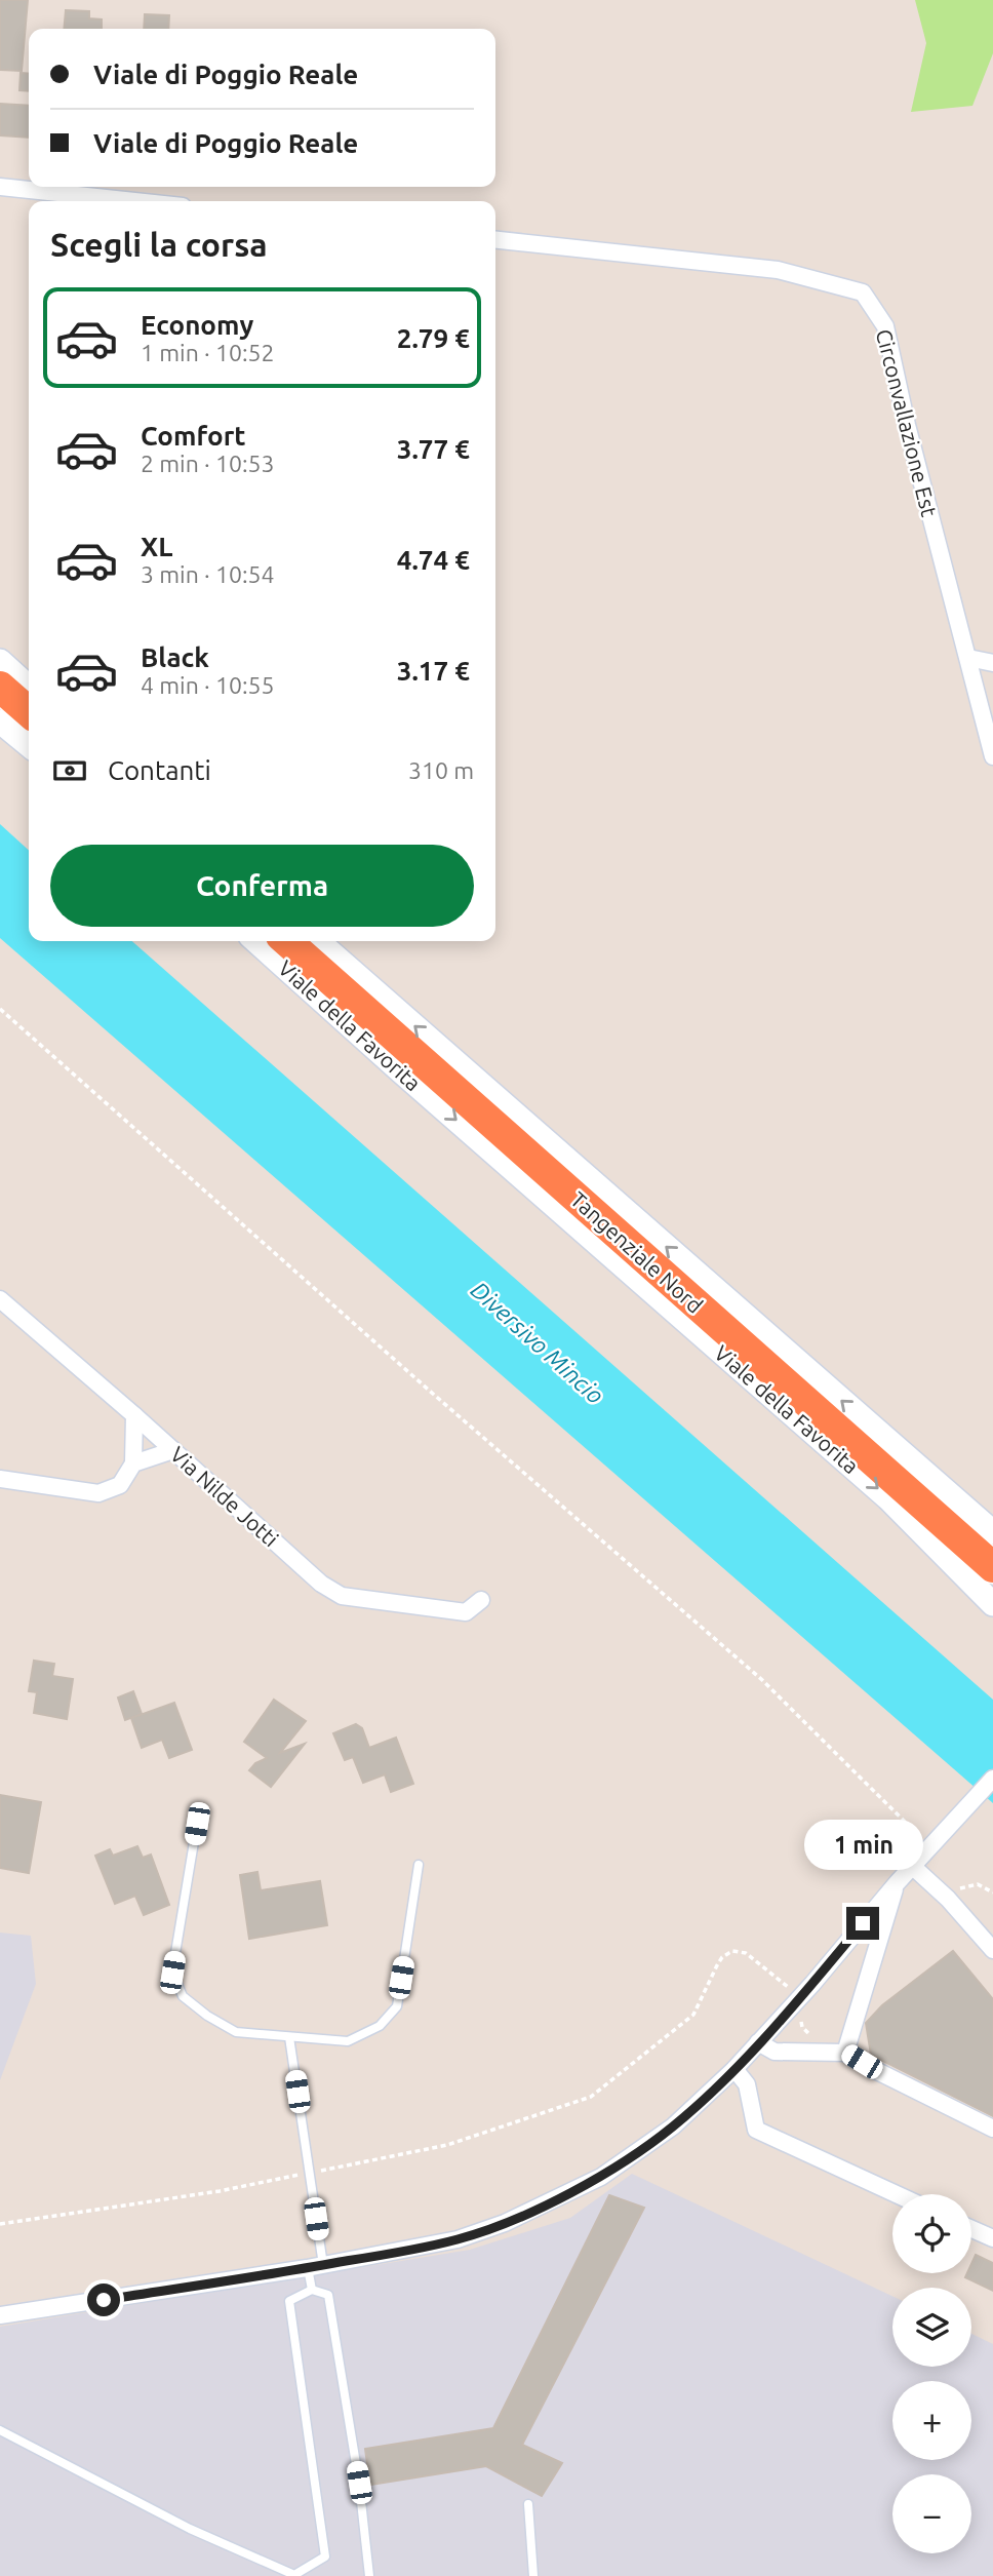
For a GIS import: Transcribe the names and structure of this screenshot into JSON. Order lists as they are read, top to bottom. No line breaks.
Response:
{"streets":{"highway":["Tangenziale Nord"],"main road":["Viale della Favorita"],"street":["Circonvallazione Est","Via Nilde Jotti"]},"water":["Diversivo Mincio"],"page":{"banner":["Viale di Poggio Reale","Viale di Poggio Reale"],"heading":"Scegli la corsa","list":[{"name":"Economy","note":"1 min · 10:52","value":"2.79 €"},{"name":"Comfort","note":"2 min · 10:53","value":"3.77 €"},{"name":"XL","note":"3 min · 10:54","value":"4.74 €"},{"name":"Black","note":"4 min · 10:55","value":"3.17 €"}],"pay":["Contanti","310 m"],"buttons":"Conferma","bubble":"1 min","map_buttons":["+","−"]}}
